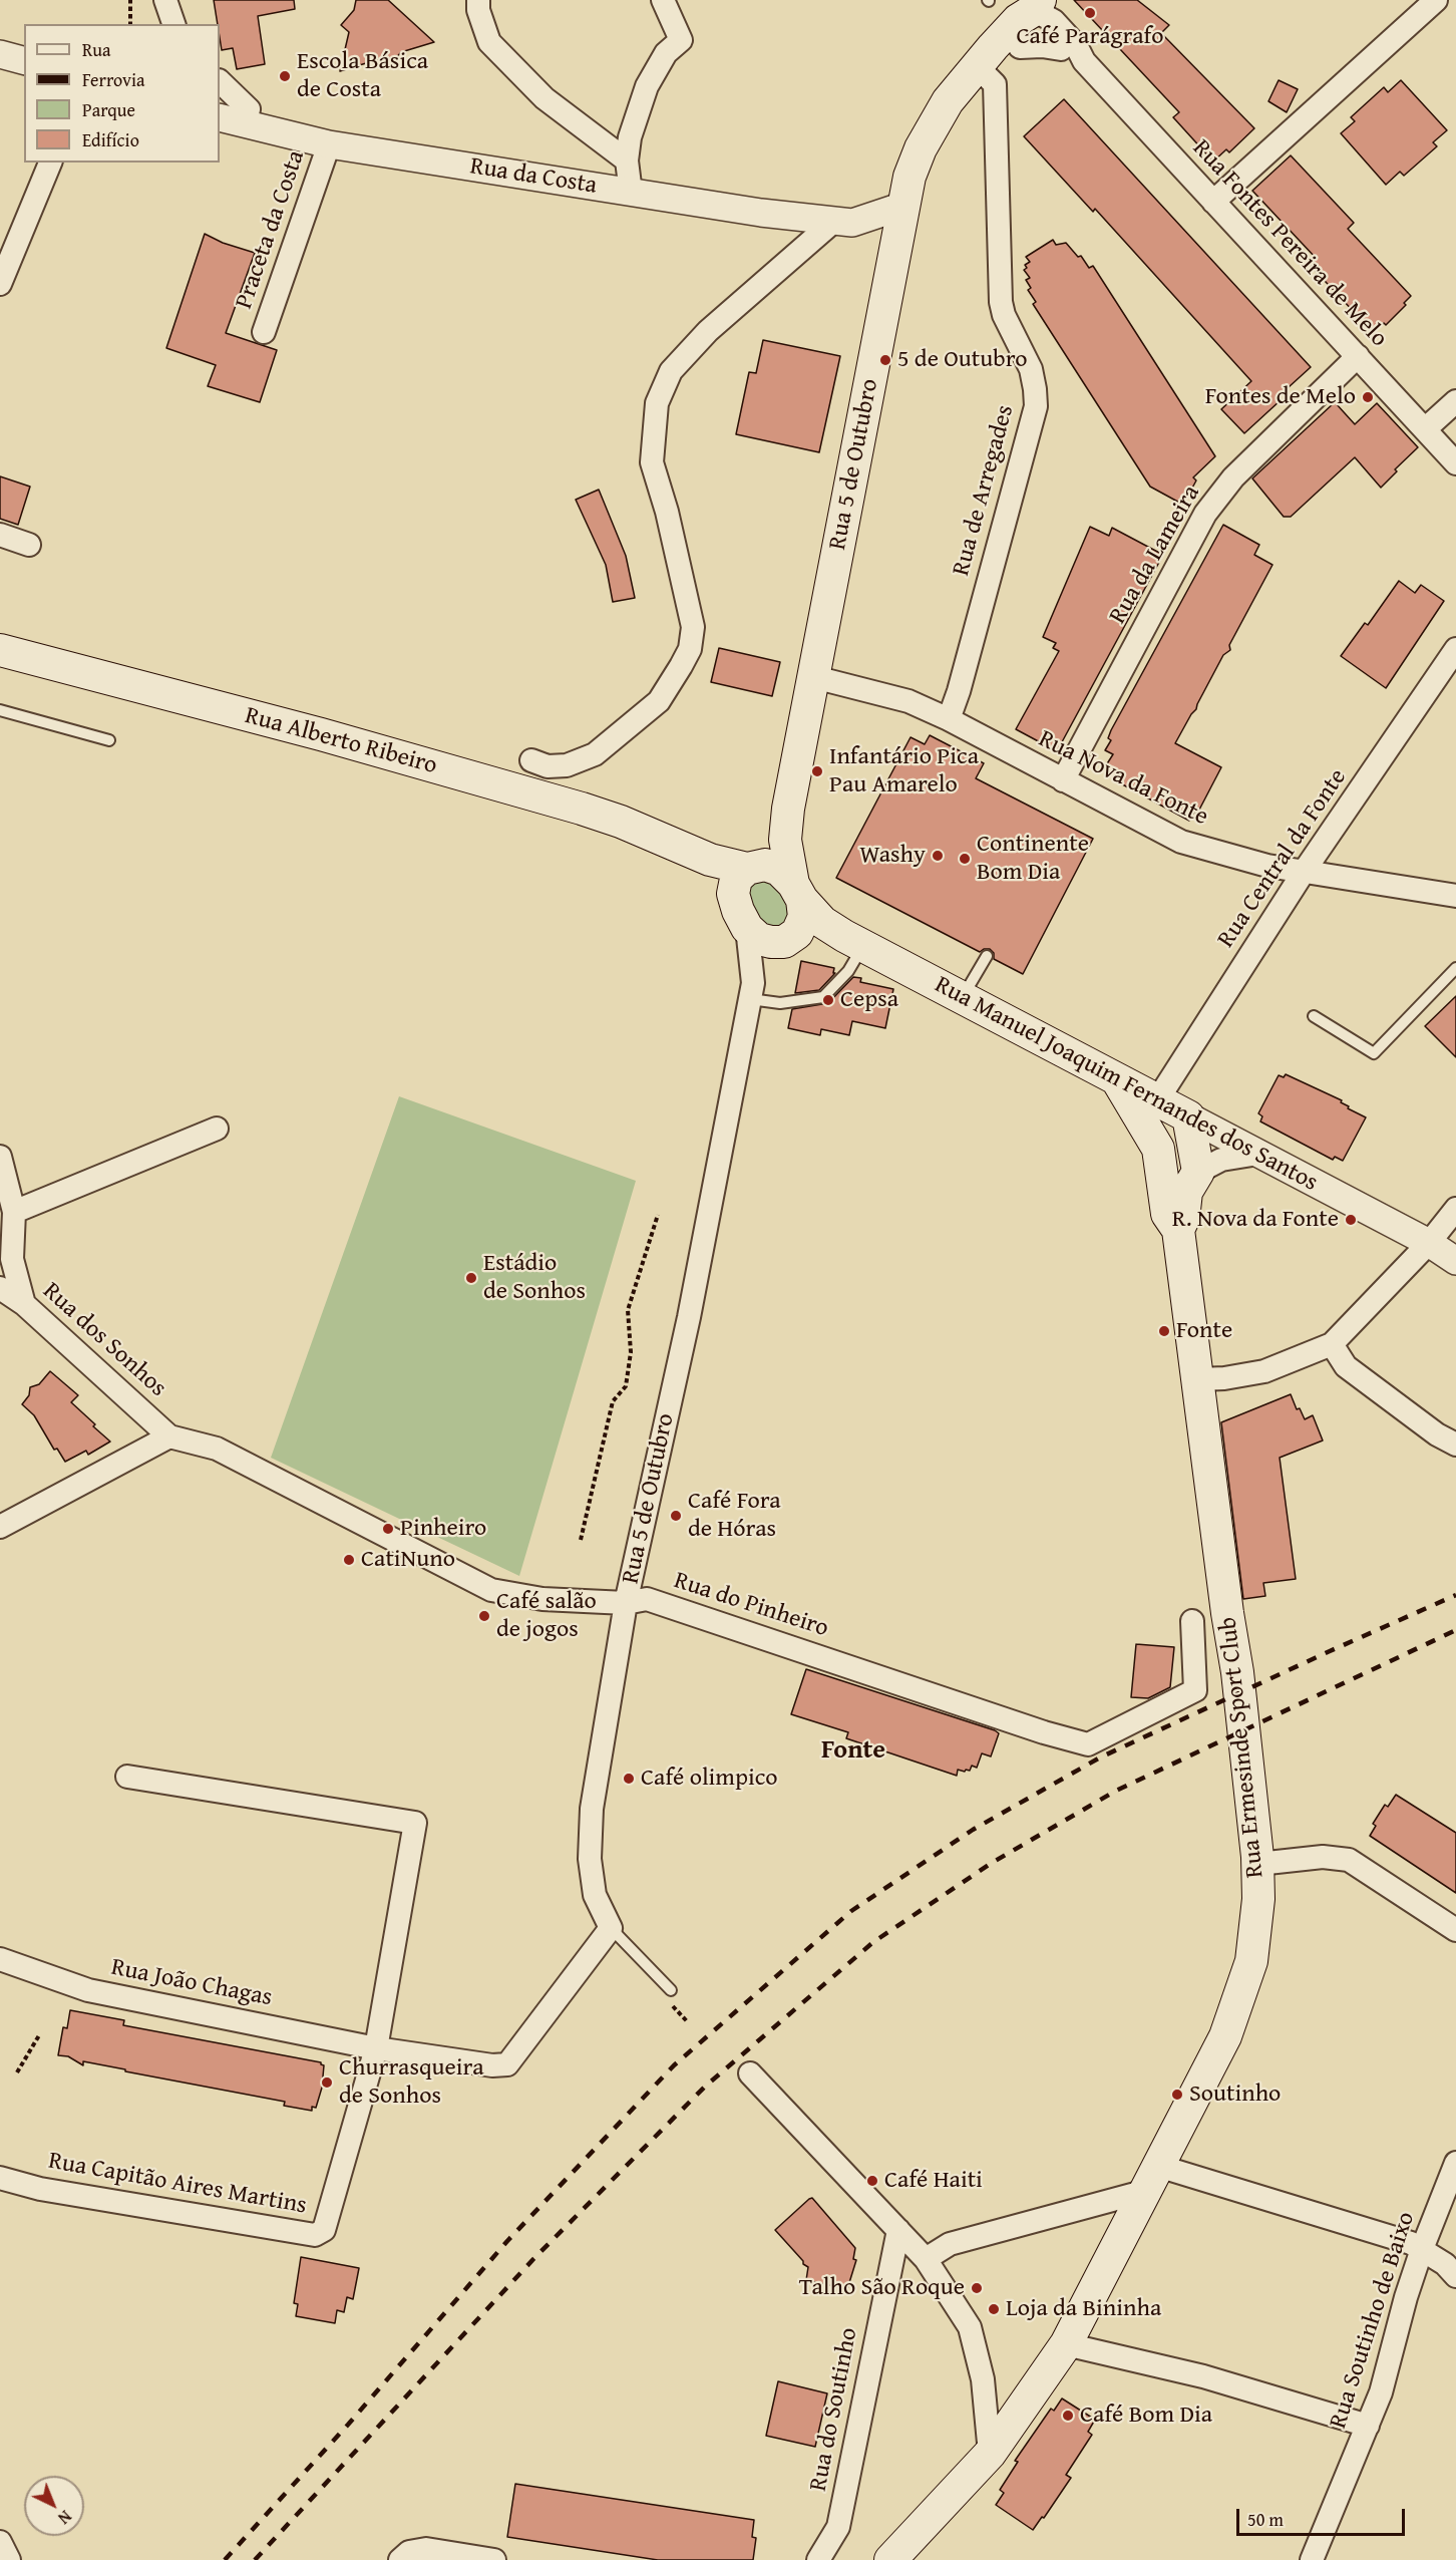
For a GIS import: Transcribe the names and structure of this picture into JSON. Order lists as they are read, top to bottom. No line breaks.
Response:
{"streets":{"main road":["Rua 5 de Outubro","Rua Alberto Ribeiro","Rua Manuel Joaquim Fernandes dos Santos","Rua Ermesinde Sport Club"],"street":["Rua da Costa","Praceta da Costa","Rua Fontes Pereira de Melo","Rua de Arregades","Rua da Lameira","Rua Nova da Fonte","Rua Central da Fonte","Rua dos Sonhos","Rua do Pinheiro","Rua João Chagas","Rua Capitão Aires Martins","Rua Soutinho de Baixo","Rua do Soutinho"]},"crossings":[["Rua da Costa","Praceta da Costa"],["Rua da Costa","Rua 5 de Outubro"],["Rua Fontes Pereira de Melo","Rua 5 de Outubro"],["Rua Fontes Pereira de Melo","Rua da Lameira"],["Rua 5 de Outubro","Rua de Arregades"],["Rua 5 de Outubro","Rua Alberto Ribeiro"],["Rua 5 de Outubro","Rua Nova da Fonte"],["Rua 5 de Outubro","Rua Manuel Joaquim Fernandes dos Santos"],["Rua 5 de Outubro","Rua do Pinheiro"],["Rua de Arregades","Rua Nova da Fonte"],["Rua da Lameira","Rua Nova da Fonte"],["Rua Alberto Ribeiro","Rua Manuel Joaquim Fernandes dos Santos"],["Rua Nova da Fonte","Rua Central da Fonte"],["Rua Central da Fonte","Rua Manuel Joaquim Fernandes dos Santos"],["Rua Manuel Joaquim Fernandes dos Santos","Rua Ermesinde Sport Club"],["Rua dos Sonhos","Rua do Pinheiro"],["Rua João Chagas","Rua Capitão Aires Martins"]],"districts":["Fonte"],"places":["Café Parágrafo","Escola Básica de Costa","5 de Outubro","Fontes de Melo","Infantário Pica Pau Amarelo","Washy","Continente Bom Dia","Cepsa","R. Nova da Fonte","Estádio de Sonhos","Fonte","Café Fora de Hóras","Pinheiro","CatiNuno","Café salão de jogos","Café olimpico","Churrasqueira de Sonhos","Soutinho","Café Haiti","Talho São Roque","Loja da Bininha","Café Bom Dia"],"legend":["Rua","Ferrovia","Parque","Edifício"],"scale_bar":"50 m","north":"bottom right"}
